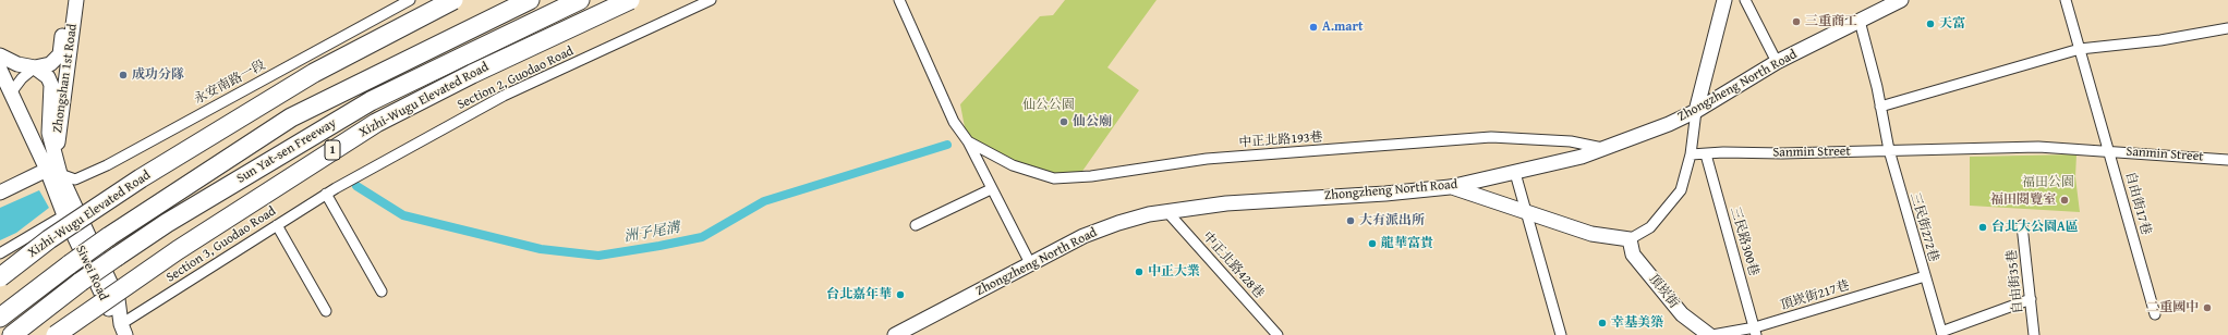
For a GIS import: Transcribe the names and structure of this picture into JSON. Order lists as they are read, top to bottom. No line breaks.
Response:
{"streets":{"highway":["Xizhi-Wugu Elevated Road","1","Sun Yat-sen Freeway"],"main road":["Zhongshan 1st Road","Zhongzheng North Road","Siwei Road","頂崁街"],"street":["Section 2, Guodao Road","永安南路一段","中正北路193巷","Sanmin Street","自由街17巷","三民街272巷","三民路300巷","Section 3, Guodao Road","中正北路428巷","自由街35巷","頂崁街217巷"]},"crossings":[["Zhongshan 1st Road","永安南路一段"],["Zhongshan 1st Road","Siwei Road"],["Section 2, Guodao Road","Section 3, Guodao Road"],["永安南路一段","Siwei Road"],["Zhongzheng North Road","中正北路193巷"],["Zhongzheng North Road","三民街272巷"],["Zhongzheng North Road","中正北路428巷"],["Sanmin Street","自由街17巷"],["Sanmin Street","三民街272巷"],["Sanmin Street","三民路300巷"],["三民街272巷","頂崁街217巷"],["三民路300巷","頂崁街217巷"],["Section 3, Guodao Road","Siwei Road"],["頂崁街","頂崁街217巷"]],"water":["洲子尾溝"],"parks":["仙公公園","福田公園"],"places":["三重商工","天富","A.mart","成功分隊","仙公廟","福田閱覽室","大有派出所","台北大公園A區","龍華富貴","中正大業","台北嘉年華","二重國中","幸基美築"]}
